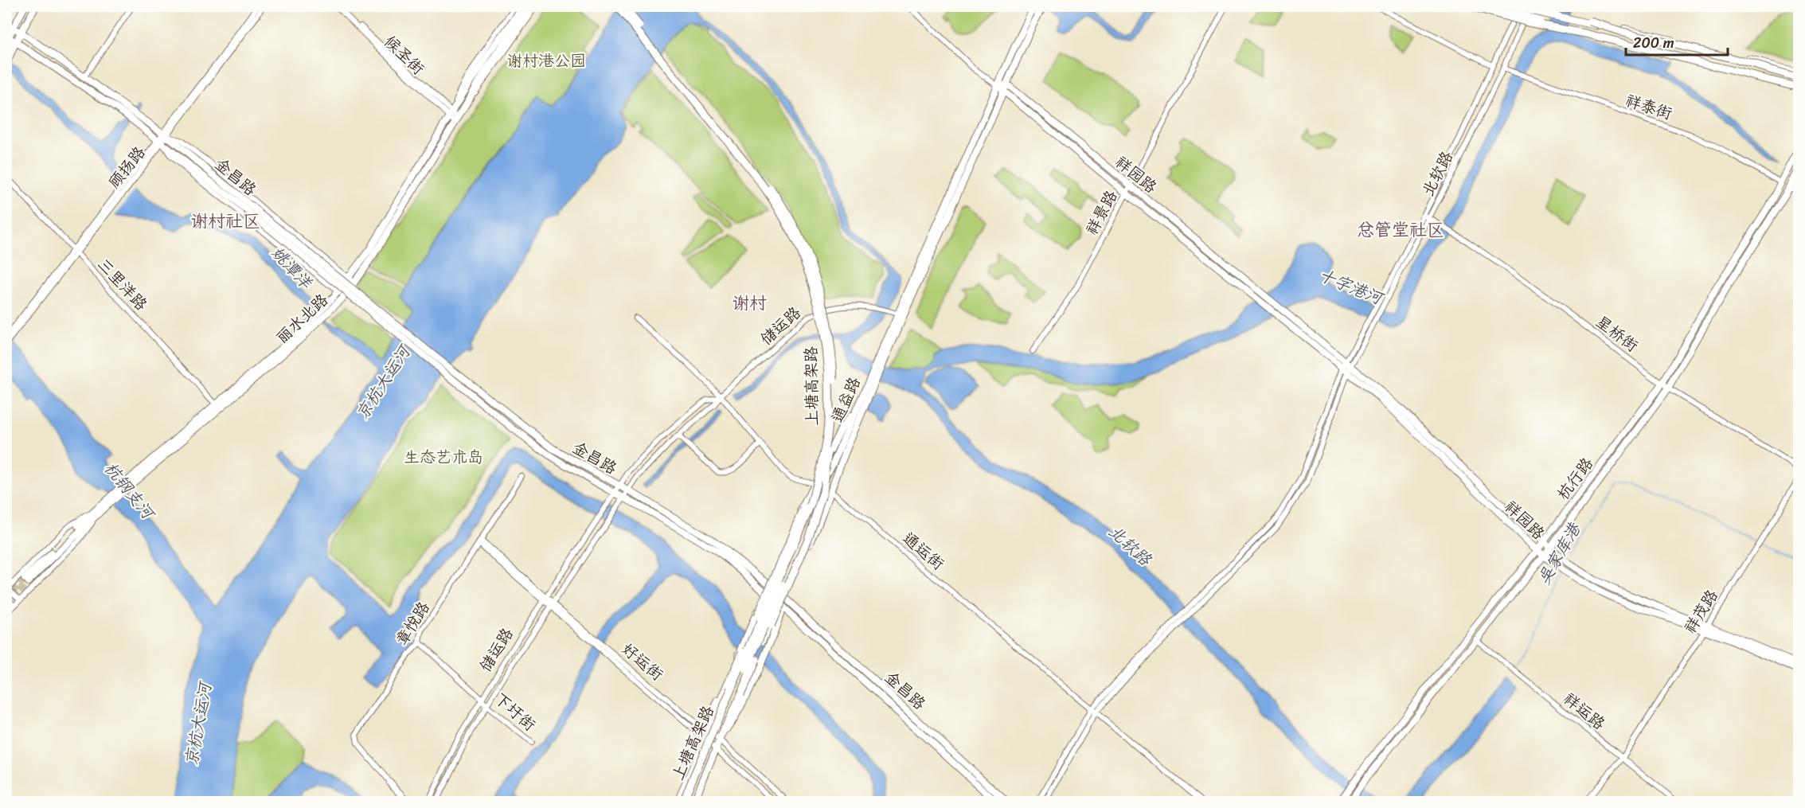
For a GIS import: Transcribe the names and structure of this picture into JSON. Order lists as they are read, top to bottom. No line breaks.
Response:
{"streets":{"highway":["上塘高架路"],"main road":["祥园路","金昌路","丽水北路","通益路","杭行路"],"street":["候圣街","祥泰街","顾扬路","北软路","祥景路","三里洋路","储运路","星桥街","通运街","祥茂路","章悦路","好运街","祥运路","下圩街"]},"crossings":[["候圣街","丽水北路"],["祥泰街","北软路"],["祥泰街","杭行路"],["顾扬路","金昌路"],["顾扬路","三里洋路"],["北软路","祥园路"],["北软路","星桥街"],["北软路","通运街"],["祥园路","祥景路"],["祥园路","通益路"],["祥园路","杭行路"],["祥园路","祥茂路"],["金昌路","丽水北路"],["金昌路","储运路"],["金昌路","通益路"],["三里洋路","丽水北路"],["储运路","通益路"],["储运路","通运街"],["储运路","好运街"],["储运路","下圩街"],["星桥街","杭行路"],["通益路","通运街"],["通益路","好运街"],["杭行路","祥运路"],["祥茂路","祥运路"],["章悦路","好运街"],["章悦路","下圩街"]],"districts":["谢村社区","总管堂社区","谢村"],"water":["姚潭洋","十字港河","京杭大运河","杭钢支河","北软路","吴家库港"],"parks":["谢村港公园","生态艺术岛"],"scale_bar":"200 m"}
